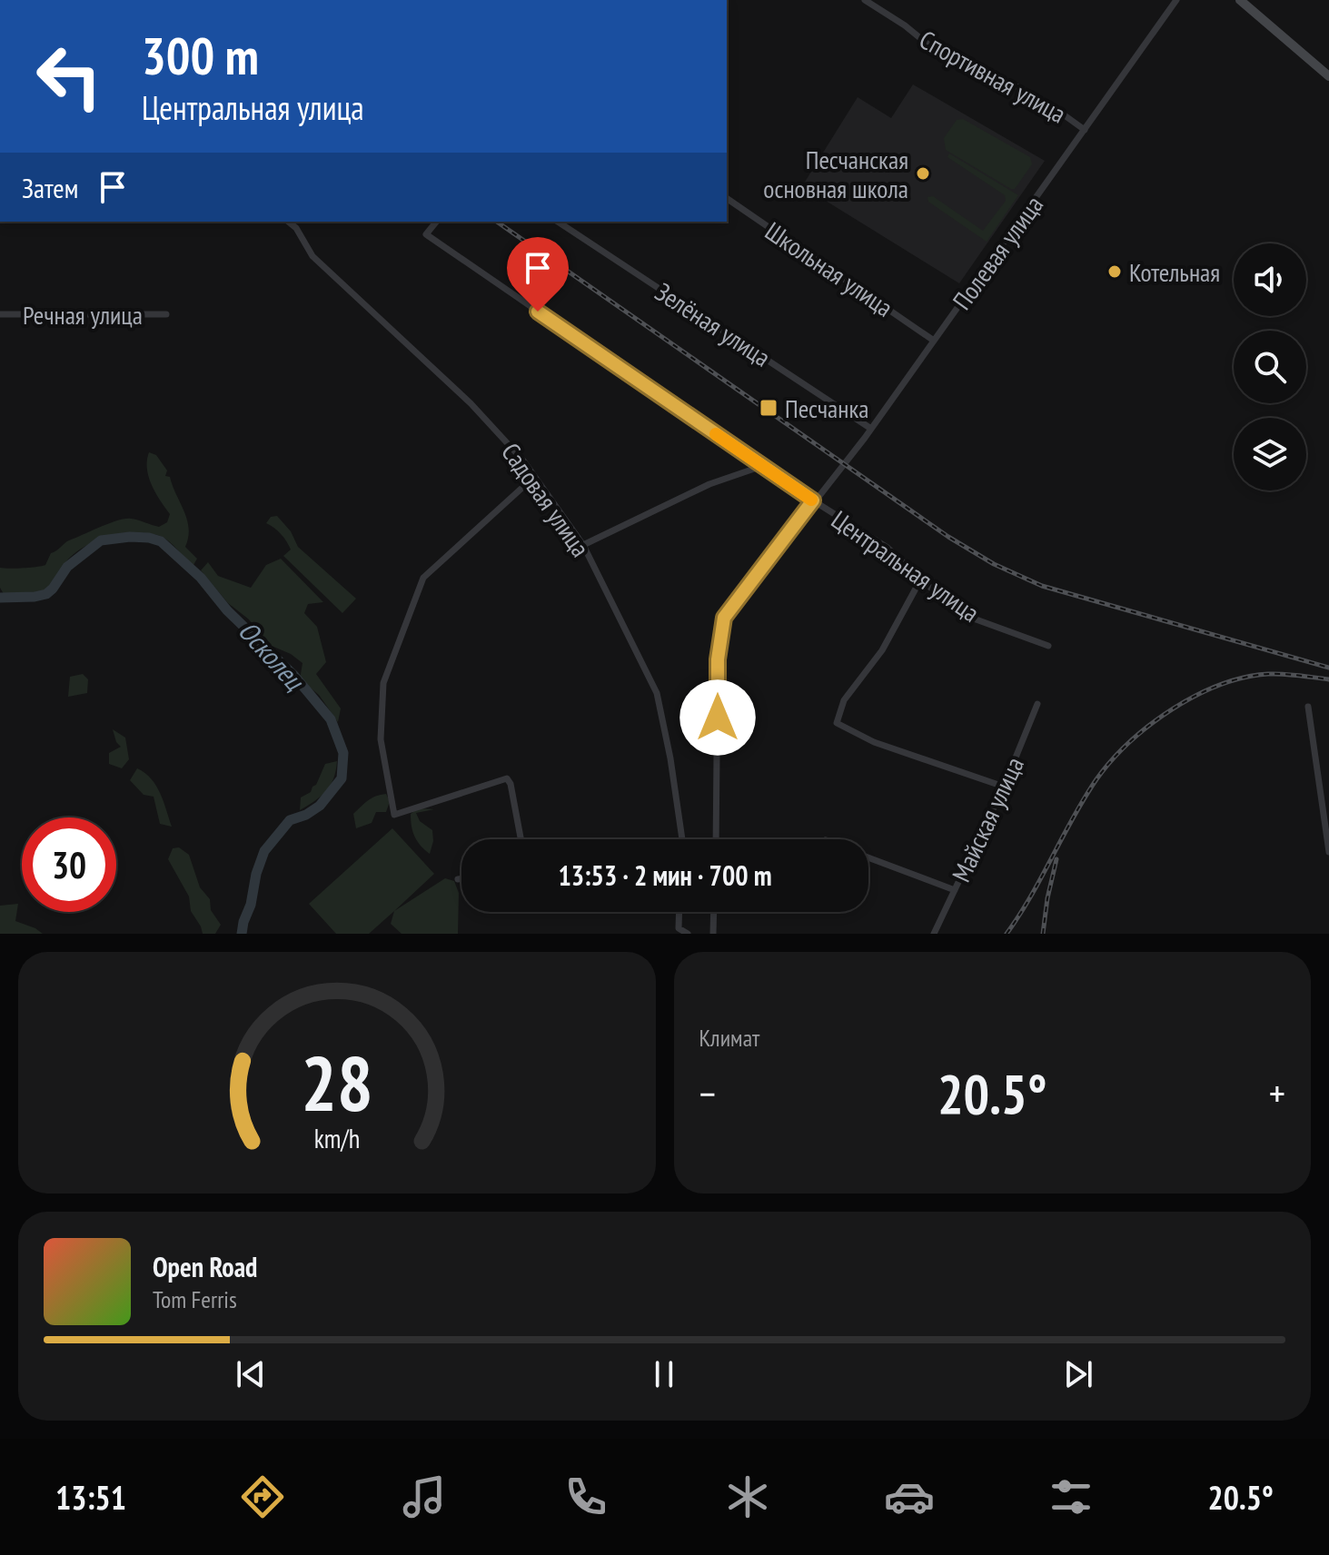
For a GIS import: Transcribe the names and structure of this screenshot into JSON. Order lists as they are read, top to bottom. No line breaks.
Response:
{"streets":{"street":["Спортивная улица","Полевая улица","Школьная улица","Речная улица","Зелёная улица","Садовая улица","Центральная улица","Майская улица"]},"crossings":[["Спортивная улица","Полевая улица"],["Полевая улица","Школьная улица"],["Полевая улица","Зелёная улица"],["Полевая улица","Центральная улица"]],"water":["Осколец"],"places":{"other":["Песчанская основная школа","Котельная"],"transit":["Песчанка"]},"page":{"turn":["300 m","Центральная улица"],"then":"Затем","limit":"30","trip":"13:53 · 2 мин · 700 m","tile":"Климат","heat":["−","20.5°","+"],"song":["Open Road","Tom Ferris"],"tabs":["13:51","20.5°"],"gauge":["28","km/h"]}}
